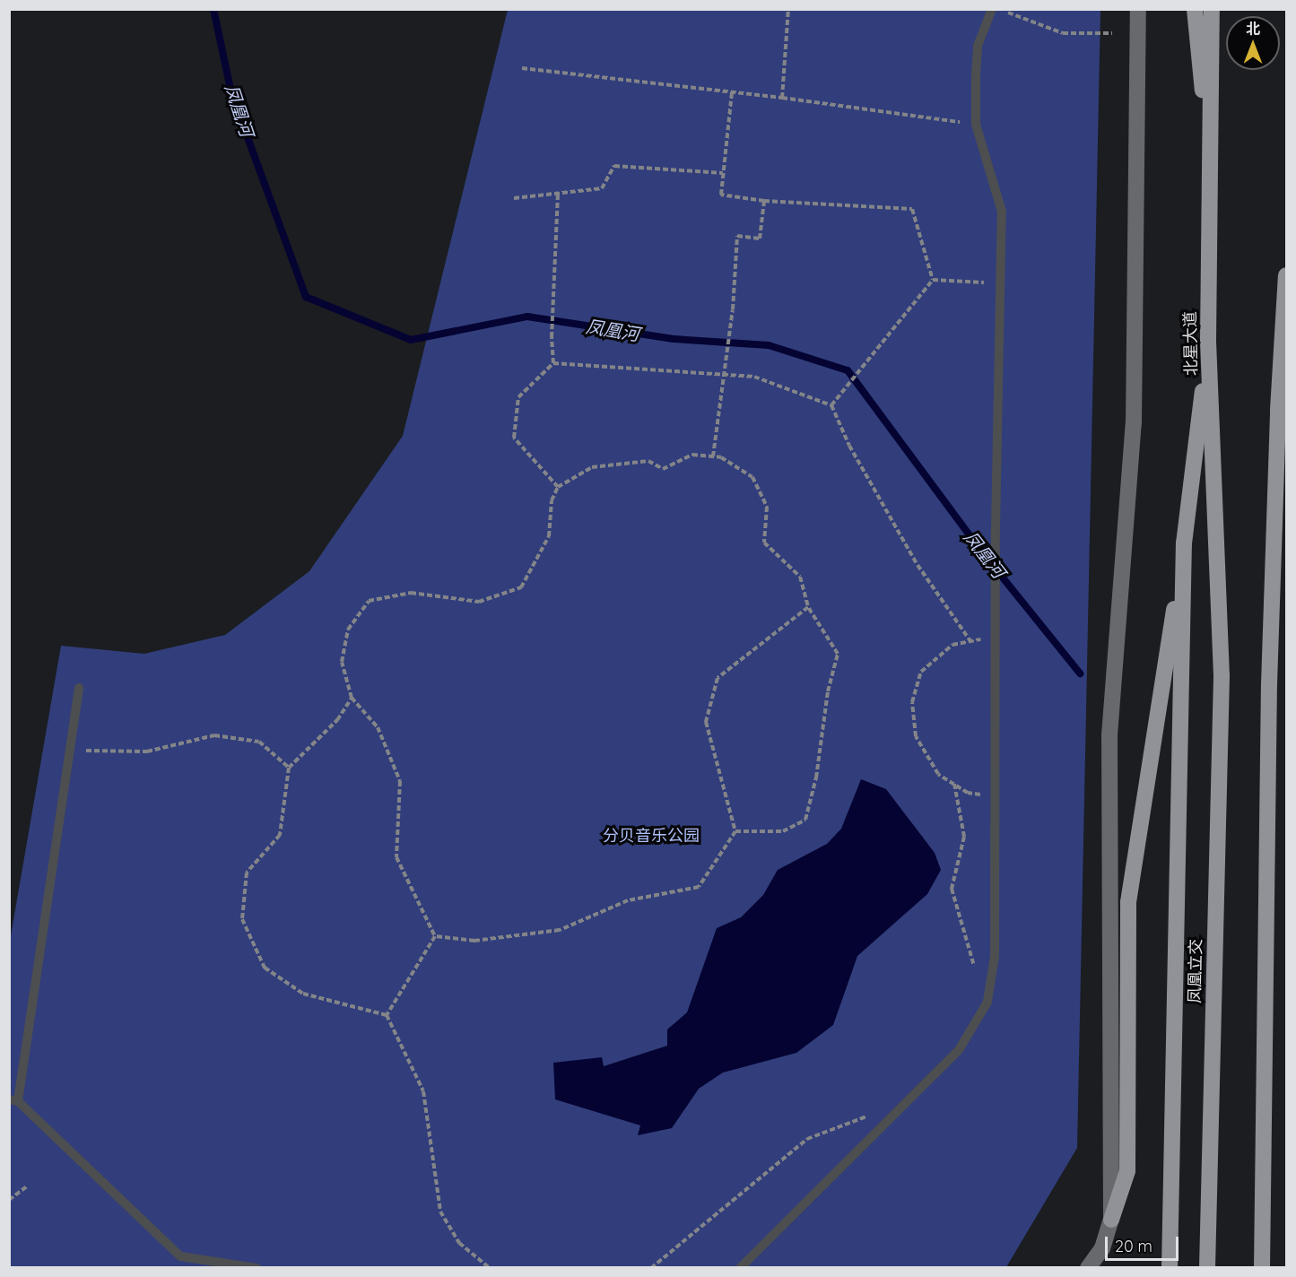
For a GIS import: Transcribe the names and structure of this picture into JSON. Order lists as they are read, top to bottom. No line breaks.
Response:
{"streets":{"highway":["北星大道","凤凰立交"]},"crossings":[["北星大道","凤凰立交"]],"water":["凤凰河"],"parks":["分贝音乐公园"],"scale_bar":"20 m","north":"top"}
